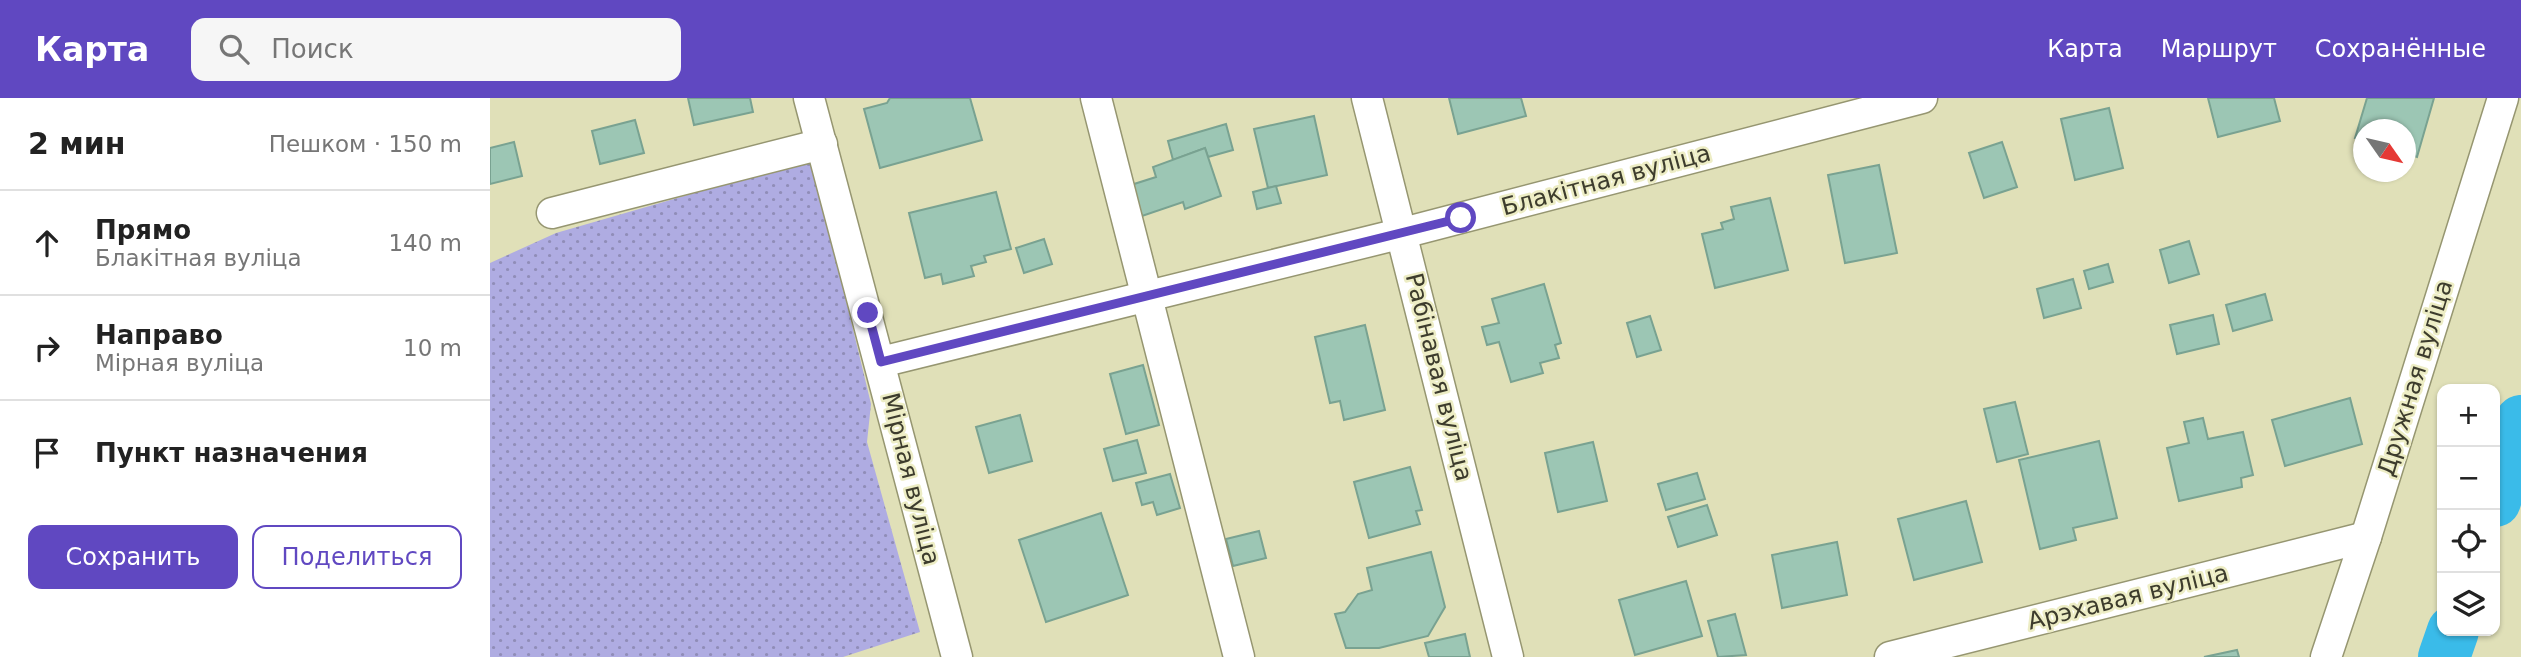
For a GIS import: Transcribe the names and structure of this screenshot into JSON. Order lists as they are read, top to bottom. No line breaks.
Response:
{"streets":{"street":["Блакітная вуліца","Рабінавая вуліца","Дружная вуліца","Мірная вуліца","Арэхавая вуліца"]},"crossings":[["Блакітная вуліца","Рабінавая вуліца"],["Блакітная вуліца","Мірная вуліца"],["Дружная вуліца","Арэхавая вуліца"]],"north":"bottom right","page":{"header":"Карта","search":"Поиск","nav":["Карта","Маршрут","Сохранённые"],"heading":["2 мин","Пешком · 150 m"],"list":[["Прямо","Блакітная вуліца","140 m"],["Направо","Мірная вуліца","10 m"],"Пункт назначения"],"map_buttons":["+","−"],"buttons":["Сохранить","Поделиться"]}}
